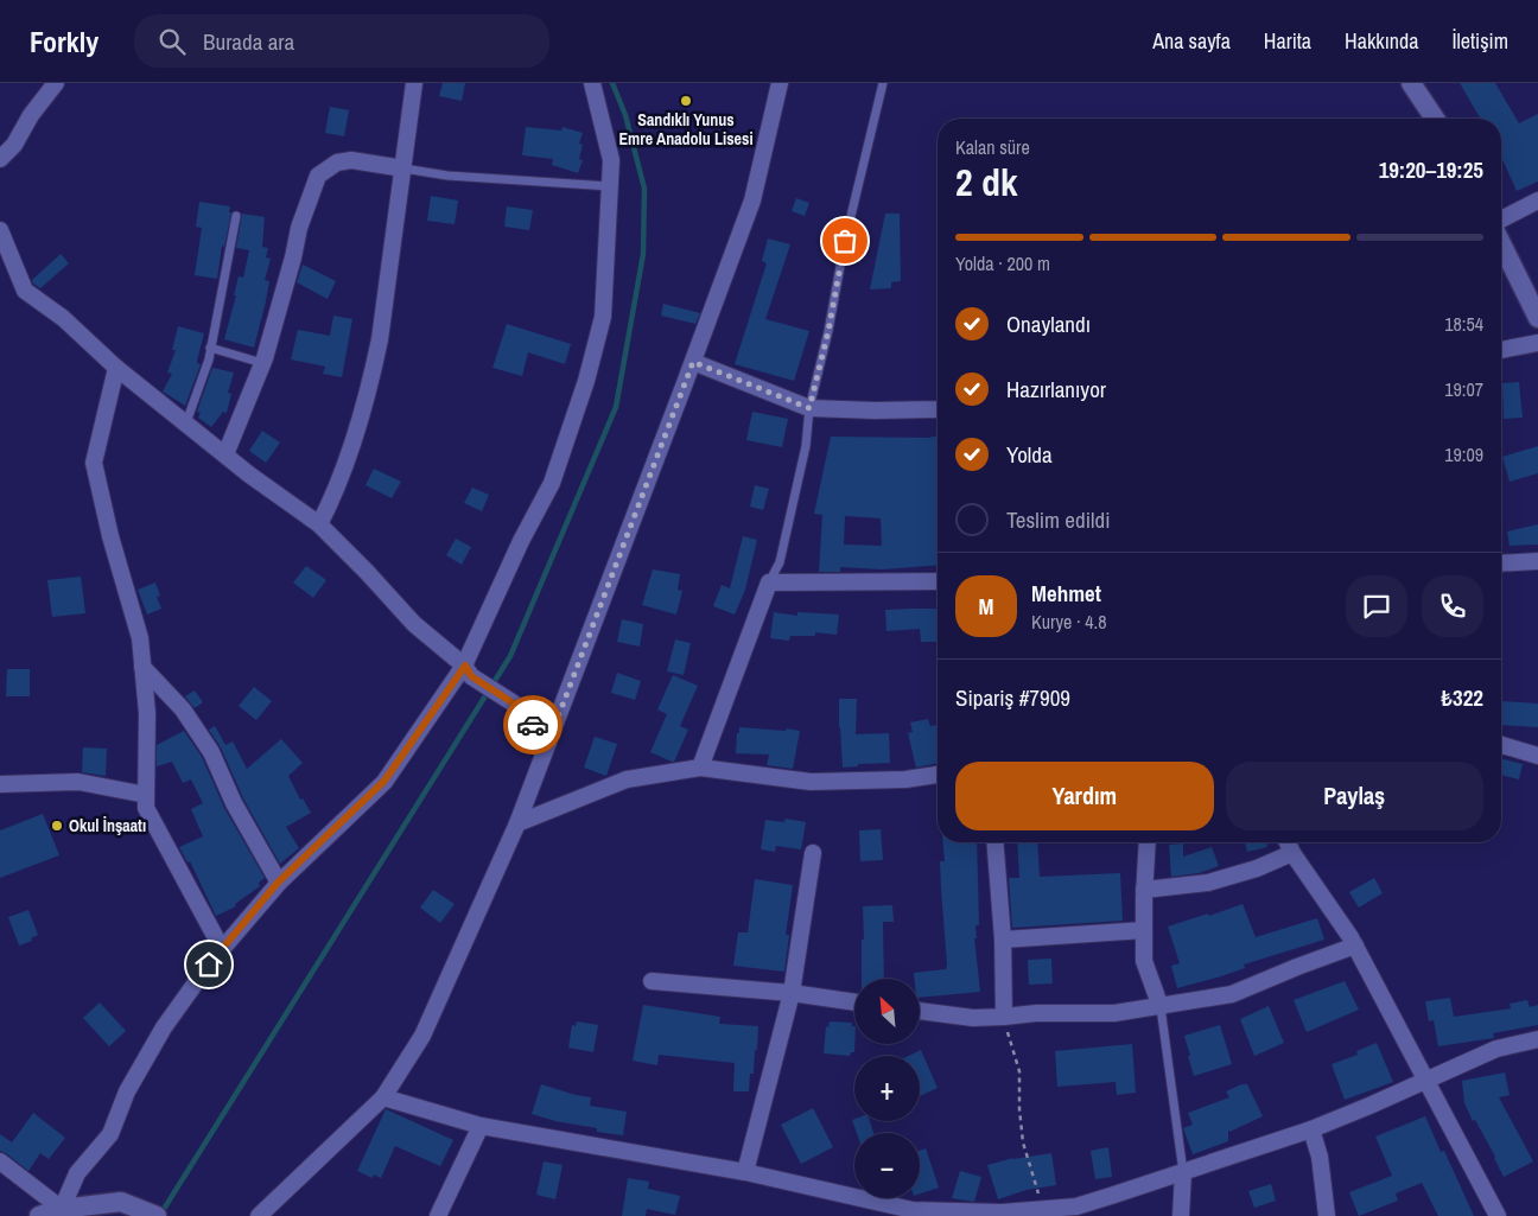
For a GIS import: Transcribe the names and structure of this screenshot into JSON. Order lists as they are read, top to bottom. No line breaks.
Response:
{"places":["Sandıklı Yunus Emre Anadolu Lisesi","Okul İnşaatı"],"north":"top left","page":{"header":"Forkly","search":"Burada ara","nav":["Ana sayfa","Harita","Hakkında","İletişim"],"heading":["2 dk","Kalan süre","19:20–19:25"],"panel":["Mehmet","Kurye · 4.8","Sipariş #7909","₺322"],"bar":"Yolda · 200 m","list":[["Onaylandı","18:54"],["Hazırlanıyor","19:07"],["Yolda","19:09"],"Teslim edildi"],"round":"M","buttons":["Yardım","Paylaş"],"map_buttons":["+","−"]}}
